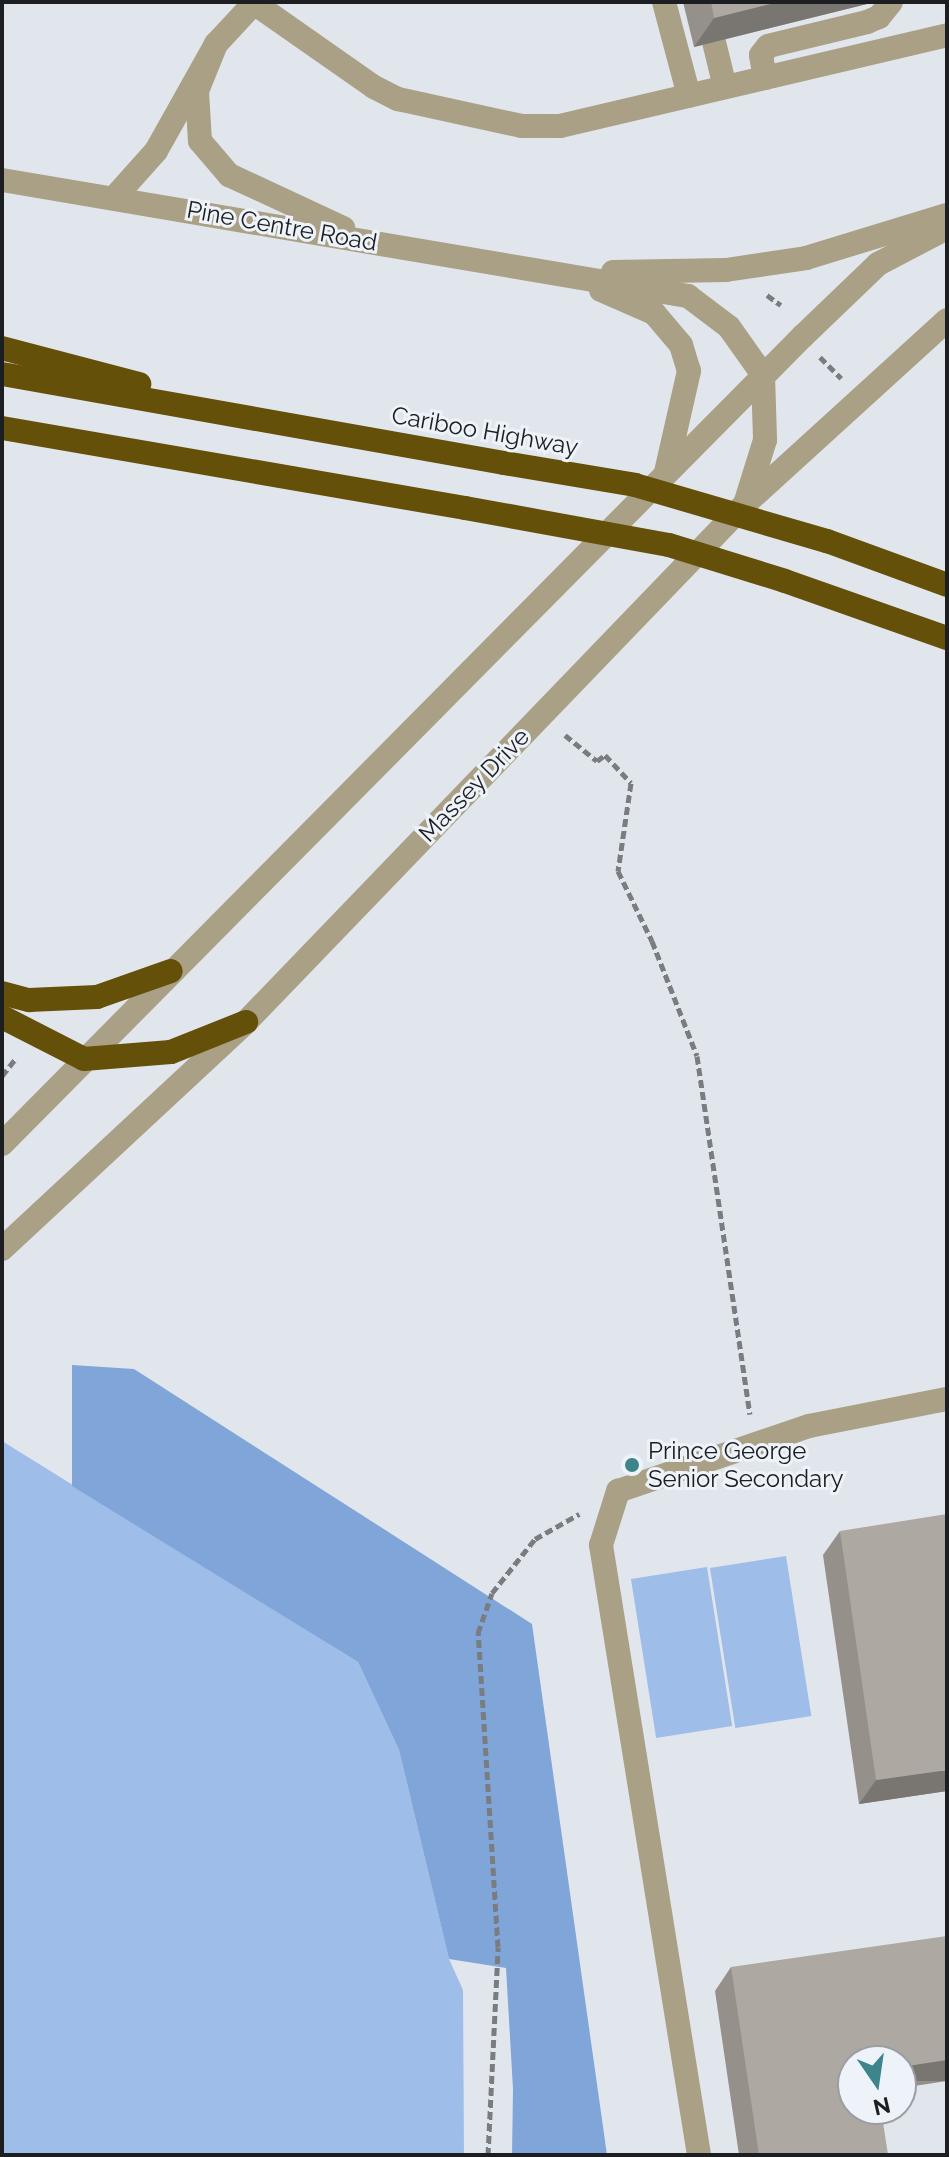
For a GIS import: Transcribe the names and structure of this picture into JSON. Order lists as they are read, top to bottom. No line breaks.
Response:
{"streets":{"highway":["Cariboo Highway"],"street":["Pine Centre Road","Massey Drive"]},"places":["Prince George Senior Secondary"],"north":"bottom"}
